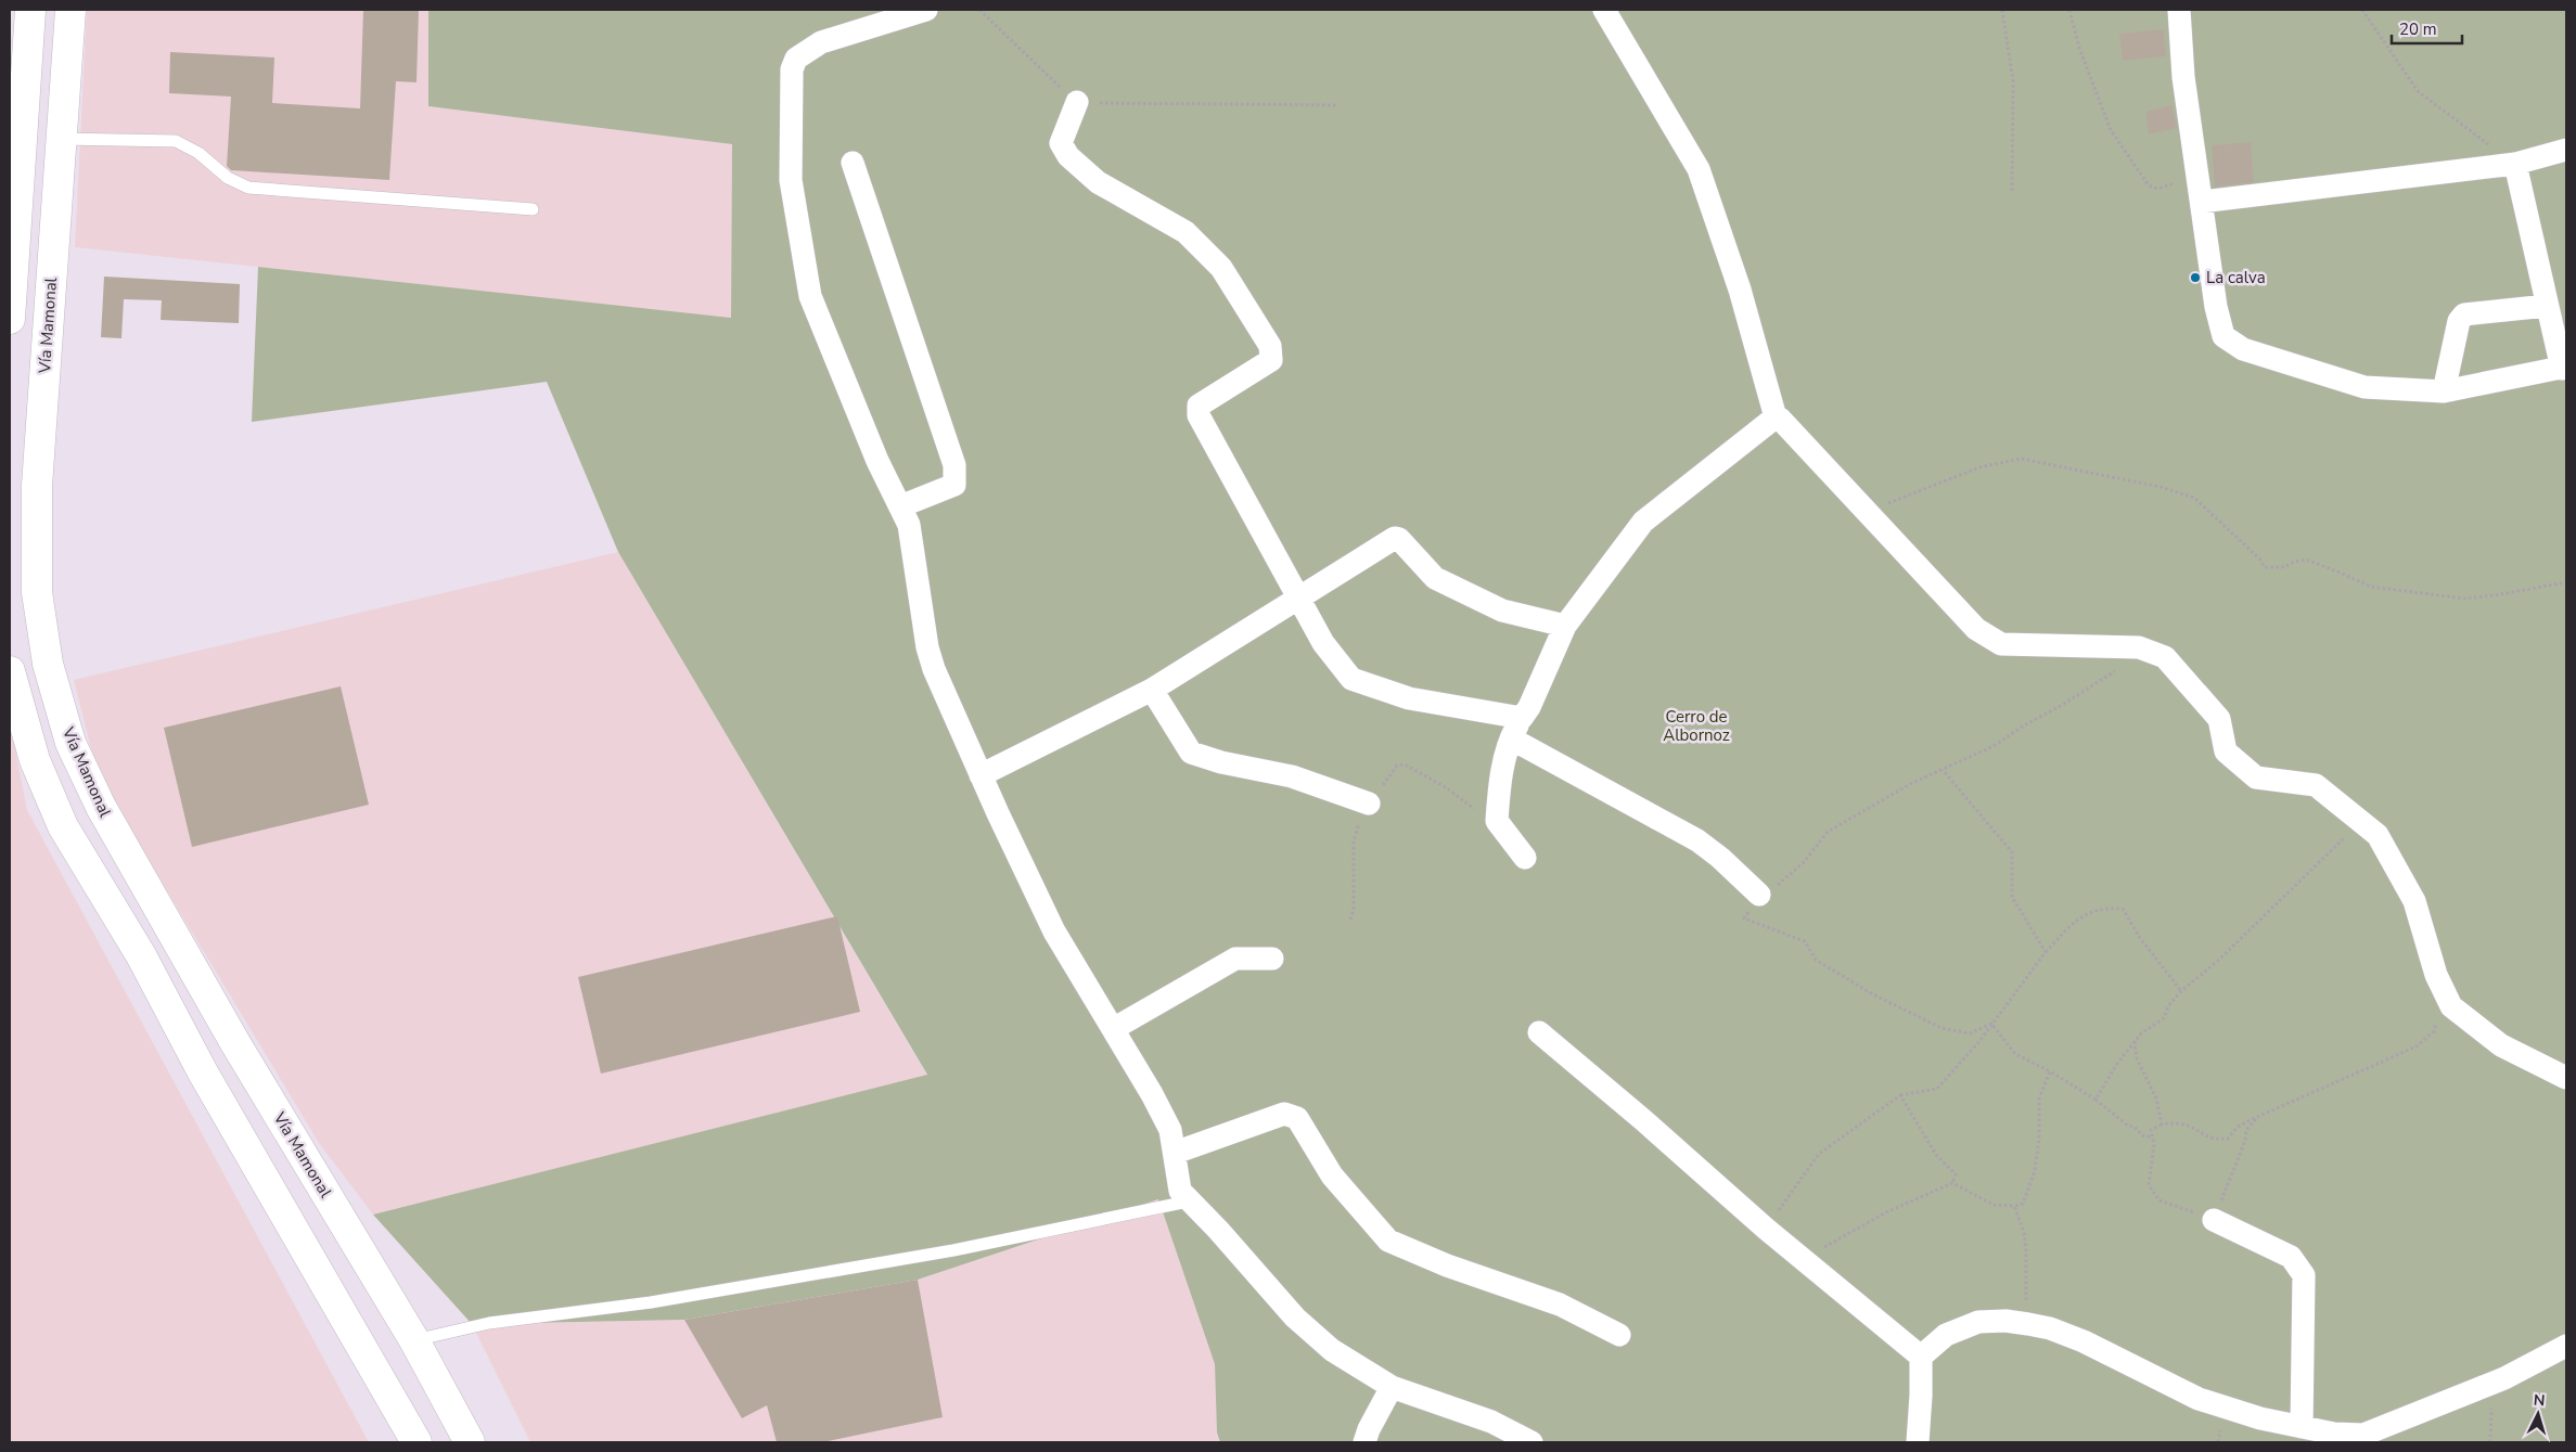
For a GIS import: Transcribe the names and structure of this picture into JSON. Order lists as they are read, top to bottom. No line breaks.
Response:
{"streets":{"main road":["Vía Mamonal"]},"parks":["Cerro de Albornoz"],"places":["La calva"],"scale_bar":"20 m","north":"top"}
